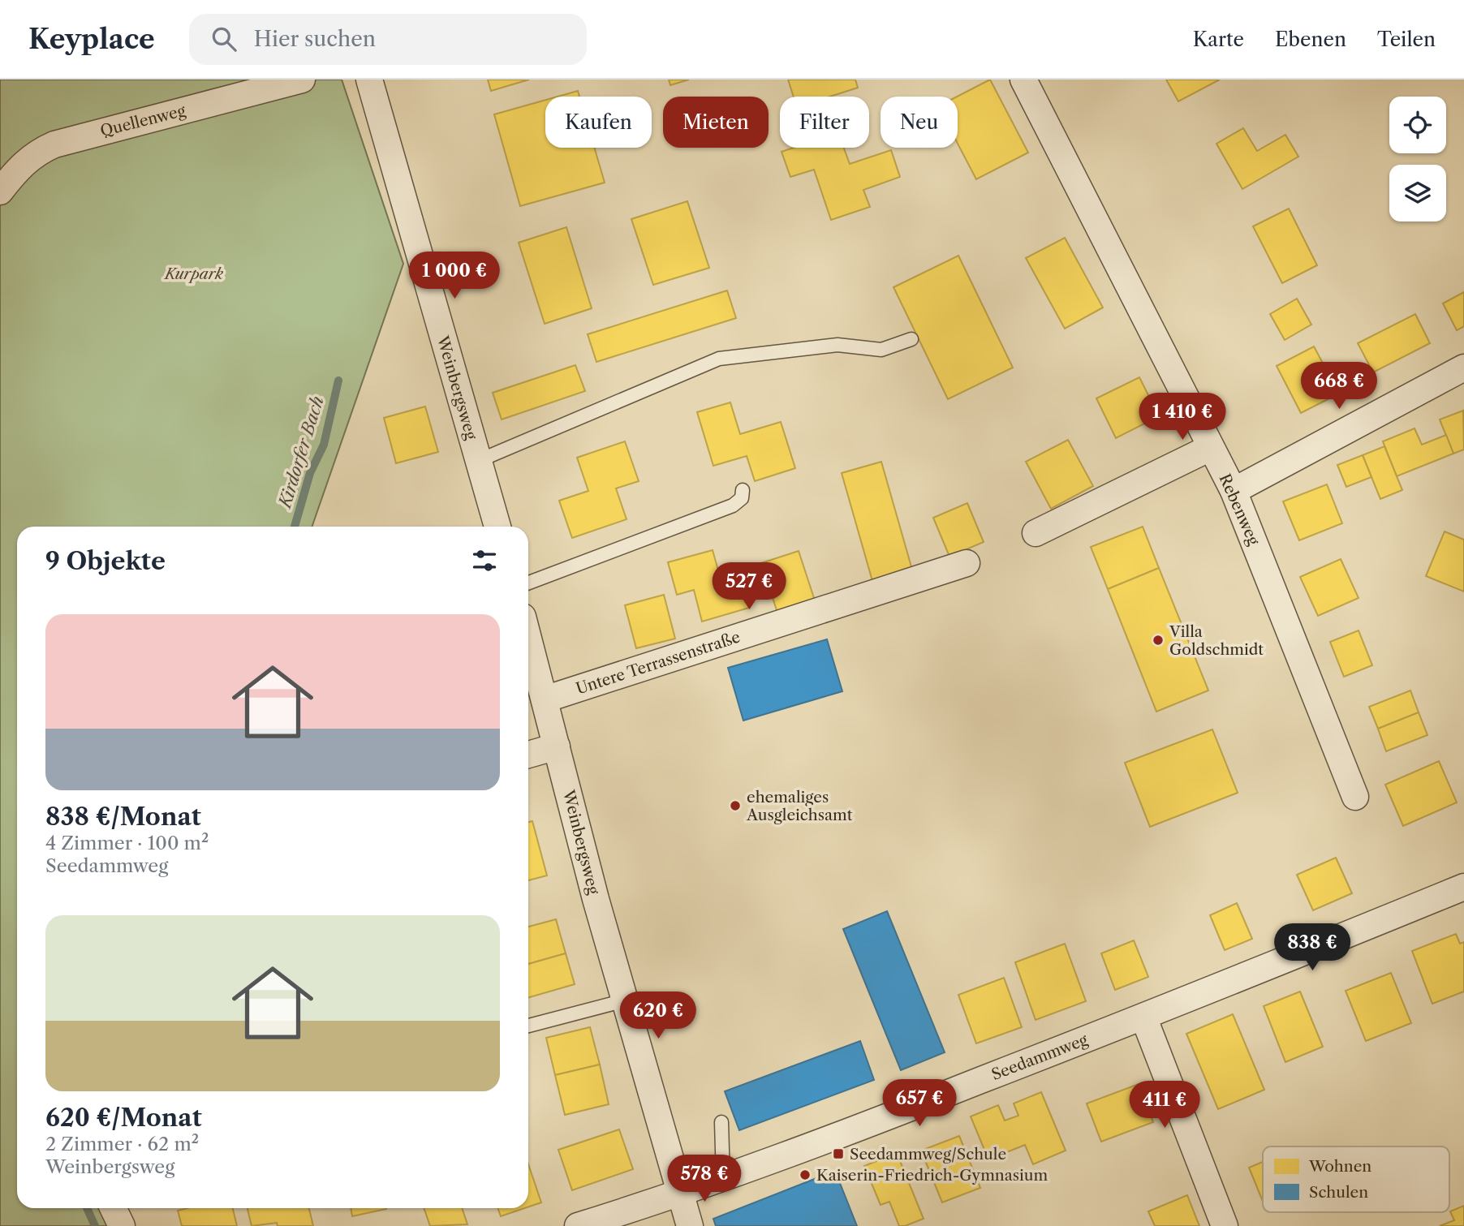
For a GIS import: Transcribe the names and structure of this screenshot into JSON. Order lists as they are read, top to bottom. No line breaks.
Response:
{"streets":{"street":["Quellenweg","Weinbergsweg","Rebenweg","Untere Terrassenstraße","Seedammweg"]},"crossings":[["Weinbergsweg","Untere Terrassenstraße"],["Weinbergsweg","Seedammweg"]],"water":["Kirdorfer Bach"],"parks":["Kurpark"],"places":{"other":["Villa Goldschmidt","ehemaliges Ausgleichsamt","Kaiserin-Friedrich-Gymnasium"],"transit":["Seedammweg/Schule"]},"legend":["Wohnen","Schulen"],"page":{"header":"Keyplace","search":"Hier suchen","nav":["Karte","Ebenen","Teilen"],"chip":["Kaufen","Mieten","Filter","Neu"],"price":["1 000 €","668 €","1 410 €","527 €","838 €","620 €","657 €","411 €","578 €"],"heading":"9 Objekte","list":[{"name":"838 €/Monat","note":"4 Zimmer · 100 m² · Seedammweg"},{"name":"620 €/Monat","note":"2 Zimmer · 62 m² · Weinbergsweg"}]}}
